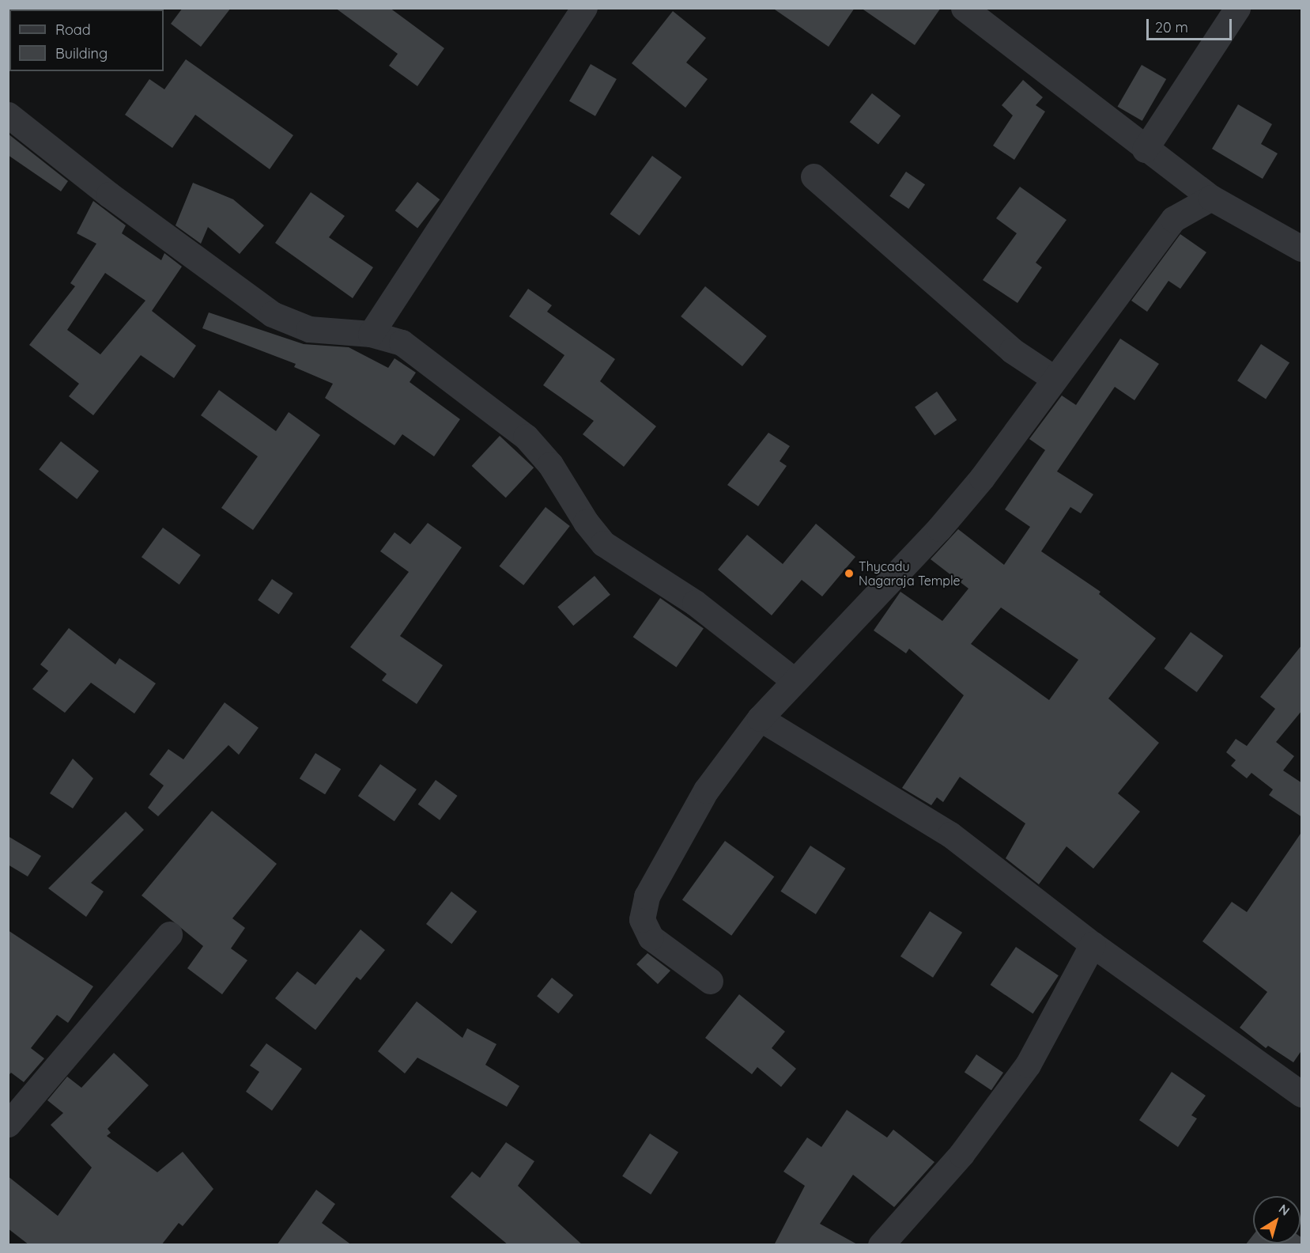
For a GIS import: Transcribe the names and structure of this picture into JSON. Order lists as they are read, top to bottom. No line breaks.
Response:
{"places":["Thycadu Nagaraja Temple"],"legend":["Road","Building"],"scale_bar":"20 m","north":"top right"}
